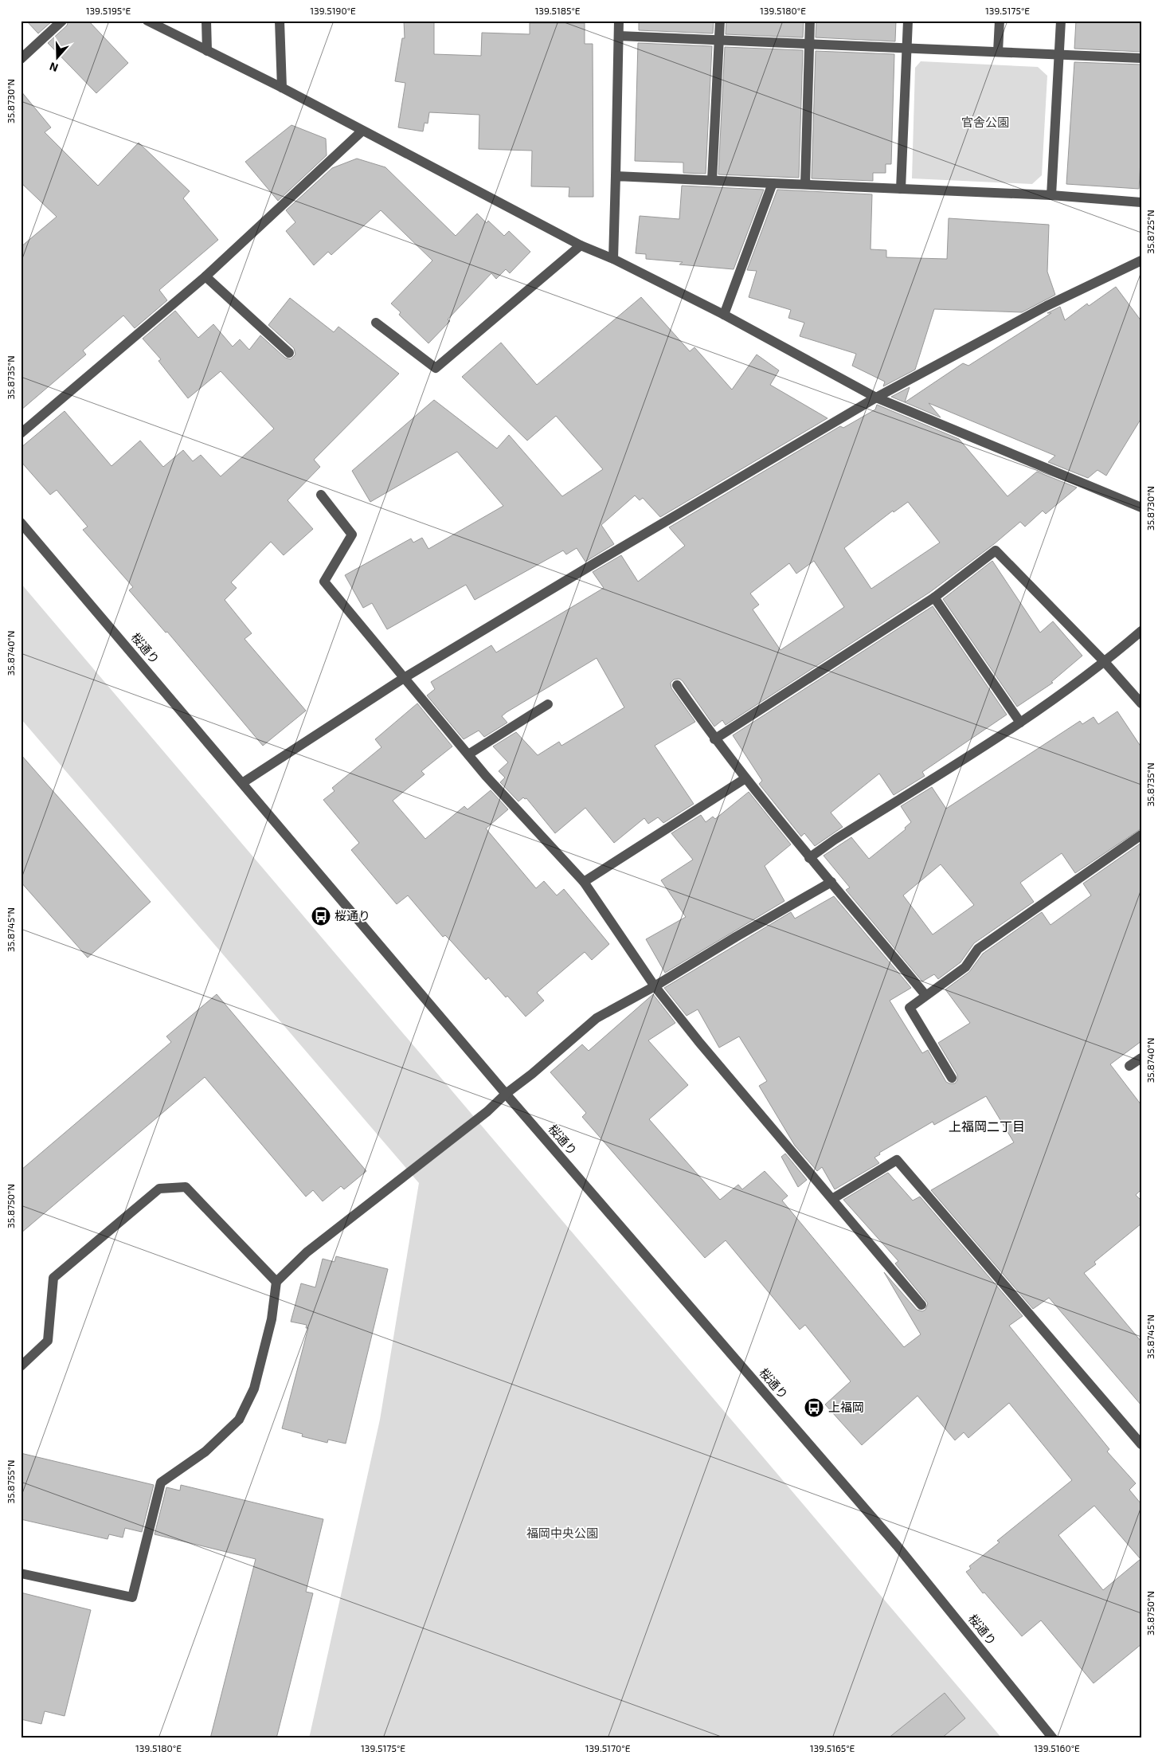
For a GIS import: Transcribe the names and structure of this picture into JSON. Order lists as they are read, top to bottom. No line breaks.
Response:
{"streets":{"street":["桜通り"]},"districts":["上福岡二丁目"],"parks":["官舎公園","福岡中央公園"],"places":{"bus stop":["桜通り","上福岡"]},"north":"bottom","coordinates":["139.5195°E","139.5190°E","139.5185°E","139.5180°E","139.5175°E","35.8730°N","35.8725°N","35.8735°N","35.8740°N","35.8745°N","35.8750°N","35.8755°N","139.5170°E","139.5165°E","139.5160°E"]}
